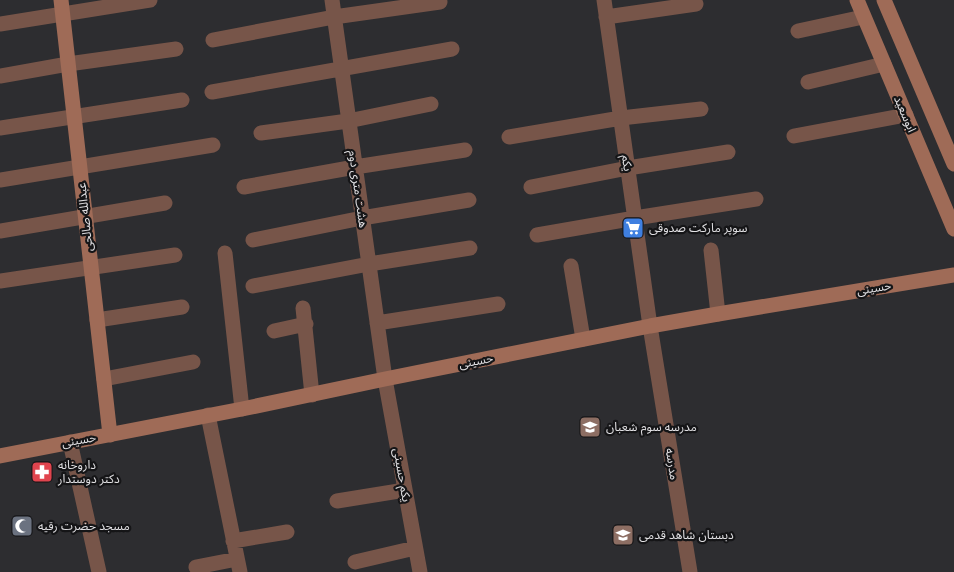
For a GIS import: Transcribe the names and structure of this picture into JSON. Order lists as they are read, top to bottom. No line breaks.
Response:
{"streets":{"street":["ابوسعید","یکم","هشت متری دوم","عبدالله صالحی","حسینی","مدرسه","یکم حسینی"]},"crossings":[["یکم","حسینی"],["یکم","مدرسه"],["هشت متری دوم","حسینی"],["هشت متری دوم","یکم حسینی"],["عبدالله صالحی","حسینی"],["حسینی","مدرسه"],["حسینی","یکم حسینی"]],"places":{"supermarket":["سوپر مارکت صدوقی"],"school or university":["مدرسه سوم شعبان","دبستان شاهد قدمی"],"pharmacy":["داروخانه دکتر دوستدار"],"mosque":["مسجد حضرت رقیه"]}}
